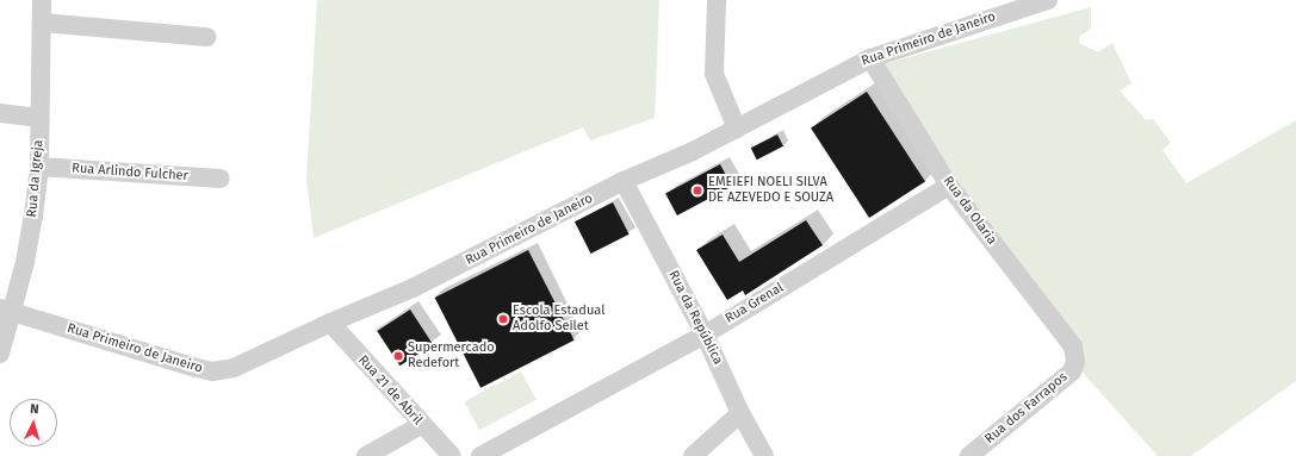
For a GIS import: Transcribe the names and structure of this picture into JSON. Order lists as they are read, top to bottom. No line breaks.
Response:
{"streets":{"street":["Rua Primeiro de Janeiro","Rua Arlindo Fulcher","Rua da Igreja","Rua da Olaria","Rua Grenal","Rua da República","Rua 21 de Abril","Rua dos Farrapos"]},"crossings":[["Rua Primeiro de Janeiro","Rua da Igreja"],["Rua Primeiro de Janeiro","Rua da Olaria"],["Rua Primeiro de Janeiro","Rua da República"],["Rua Primeiro de Janeiro","Rua 21 de Abril"],["Rua Arlindo Fulcher","Rua da Igreja"],["Rua da Olaria","Rua Grenal"],["Rua da Olaria","Rua dos Farrapos"],["Rua Grenal","Rua da República"]],"places":["EMEIEFI NOELI SILVA DE AZEVEDO E SOUZA","Escola Estadual Adolfo Seilet","Supermercado Redefort"],"north":"top"}
